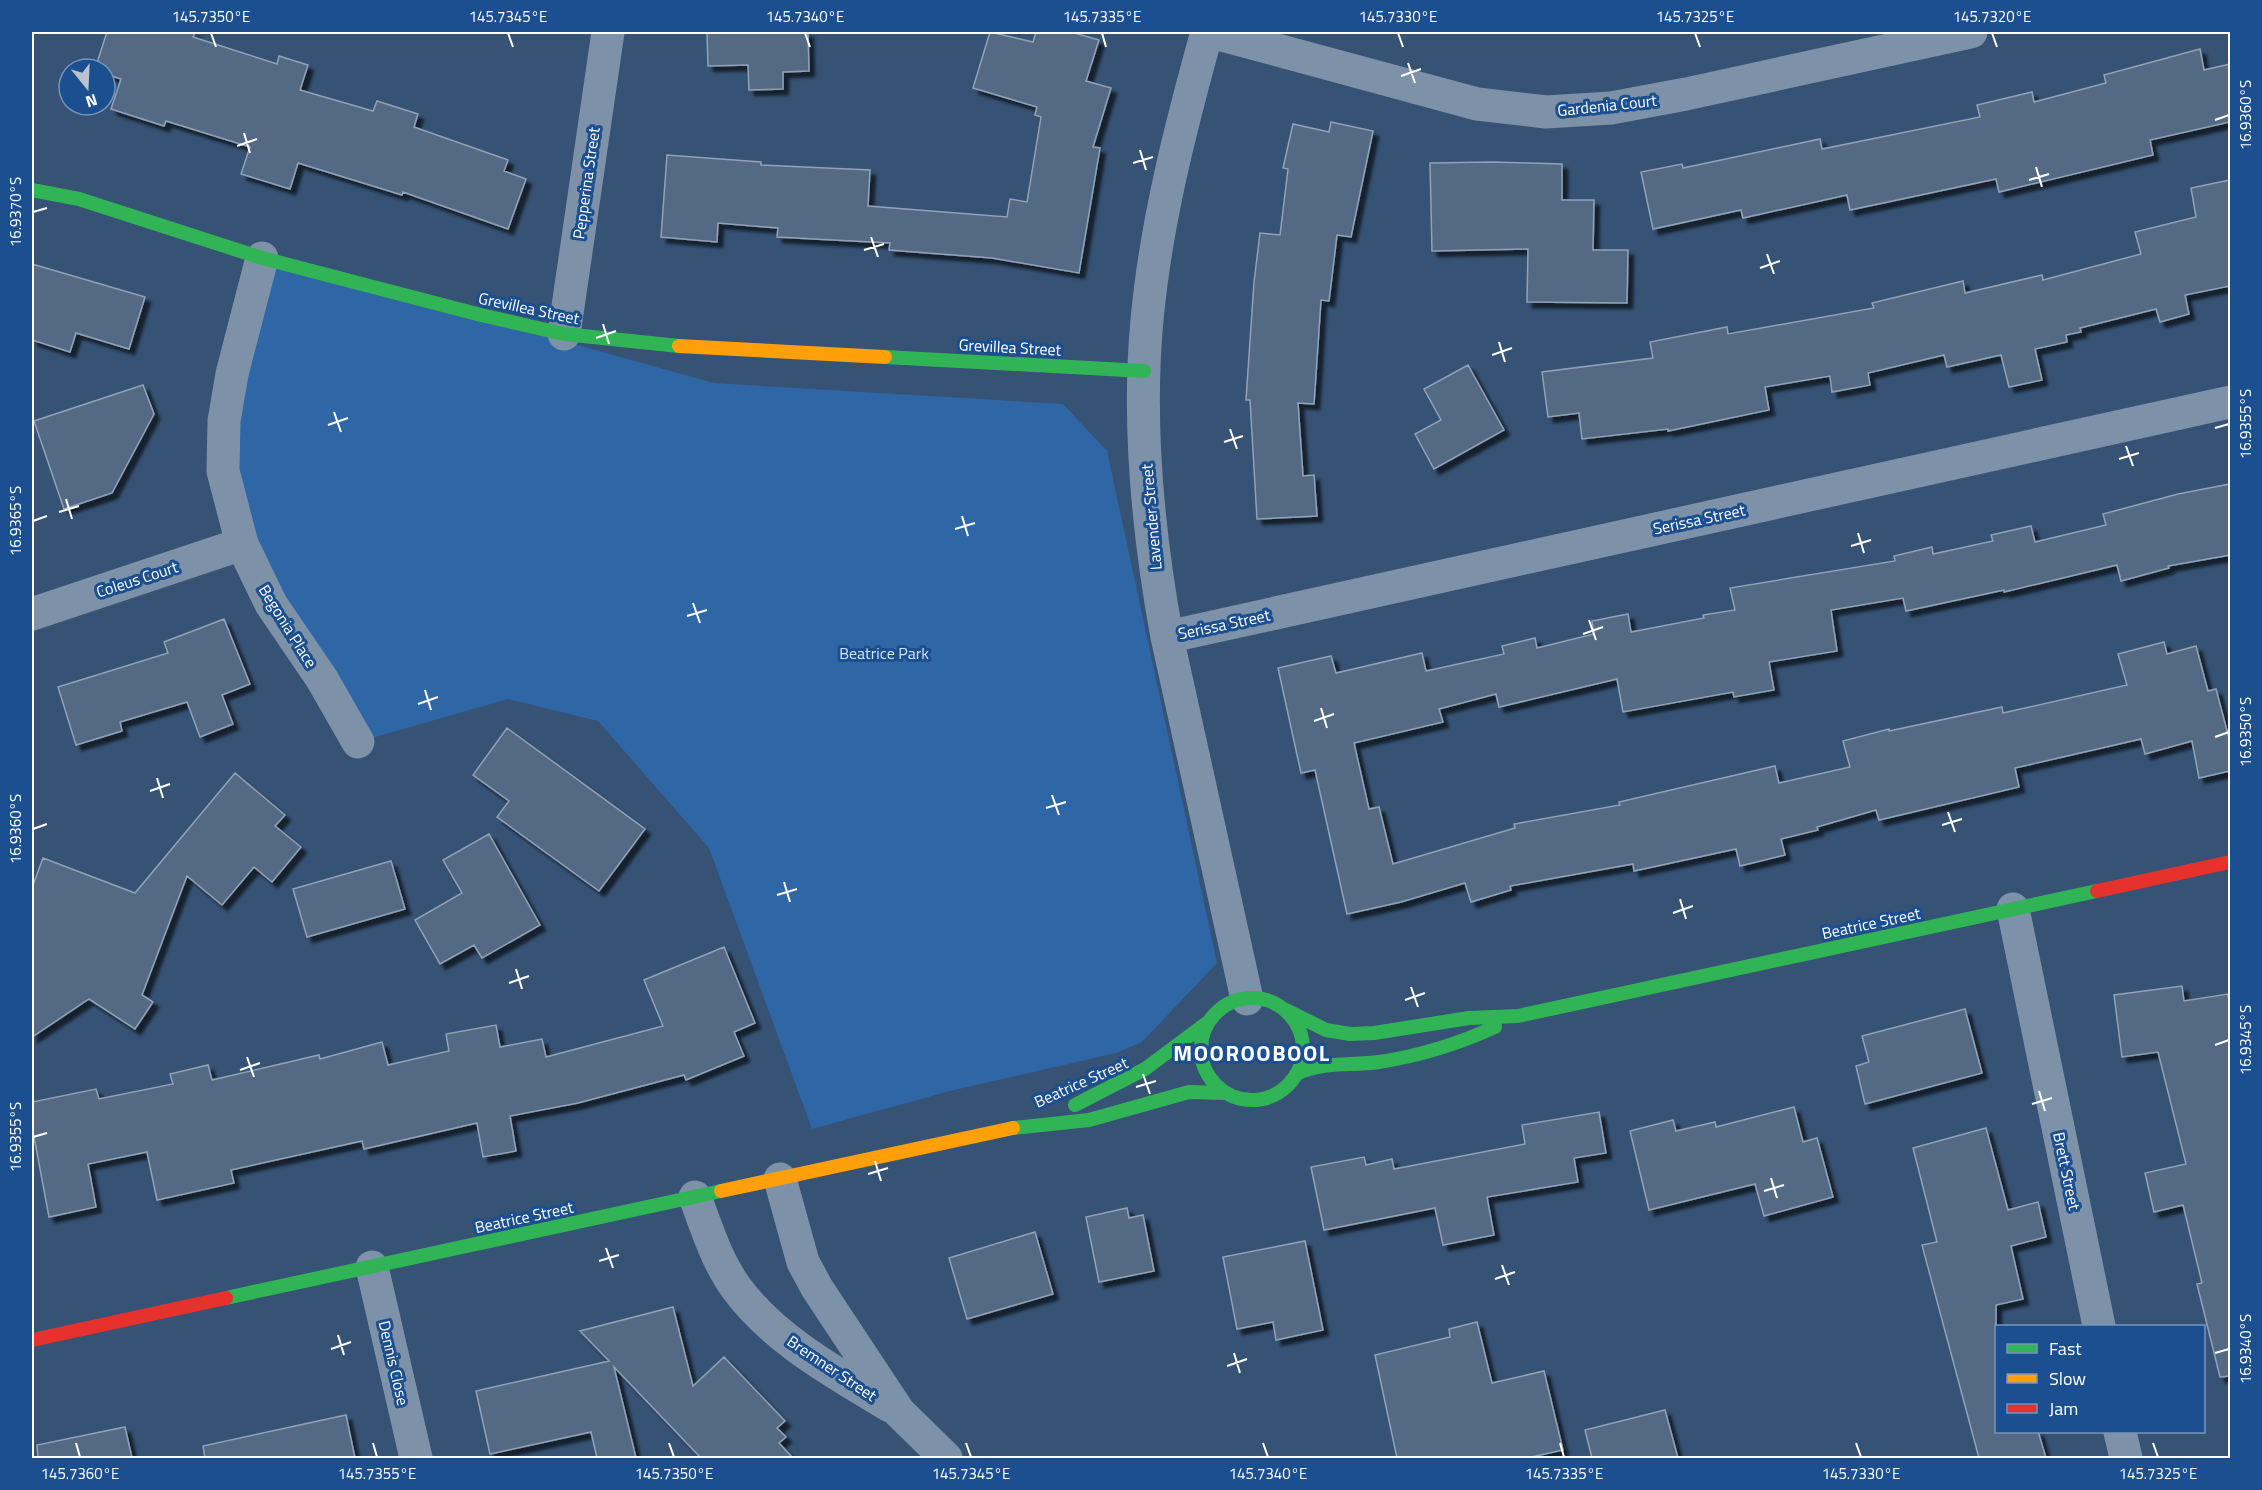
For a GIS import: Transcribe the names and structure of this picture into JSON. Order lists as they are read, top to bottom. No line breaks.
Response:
{"streets":{"street":["Gardenia Court","Pepperina Street","Grevillea Street","Lavender Street","Serissa Street","Coleus Court","Begonia Place","Beatrice Street","Brett Street","Dennis Close","Bremner Street"]},"crossings":[["Gardenia Court","Lavender Street"],["Pepperina Street","Grevillea Street"],["Grevillea Street","Lavender Street"],["Grevillea Street","Begonia Place"],["Lavender Street","Serissa Street"],["Lavender Street","Beatrice Street"],["Coleus Court","Begonia Place"],["Beatrice Street","Brett Street"],["Beatrice Street","Dennis Close"],["Beatrice Street","Bremner Street"]],"districts":["MOOROOBOOL"],"parks":["Beatrice Park"],"legend":["Fast","Slow","Jam"],"north":"bottom","coordinates":["145.7350°E","145.7345°E","145.7340°E","145.7335°E","145.7330°E","145.7325°E","145.7320°E","16.9360°S","16.9370°S","16.9355°S","16.9365°S","16.9350°S","16.9345°S","16.9340°S","145.7360°E","145.7355°E"]}
